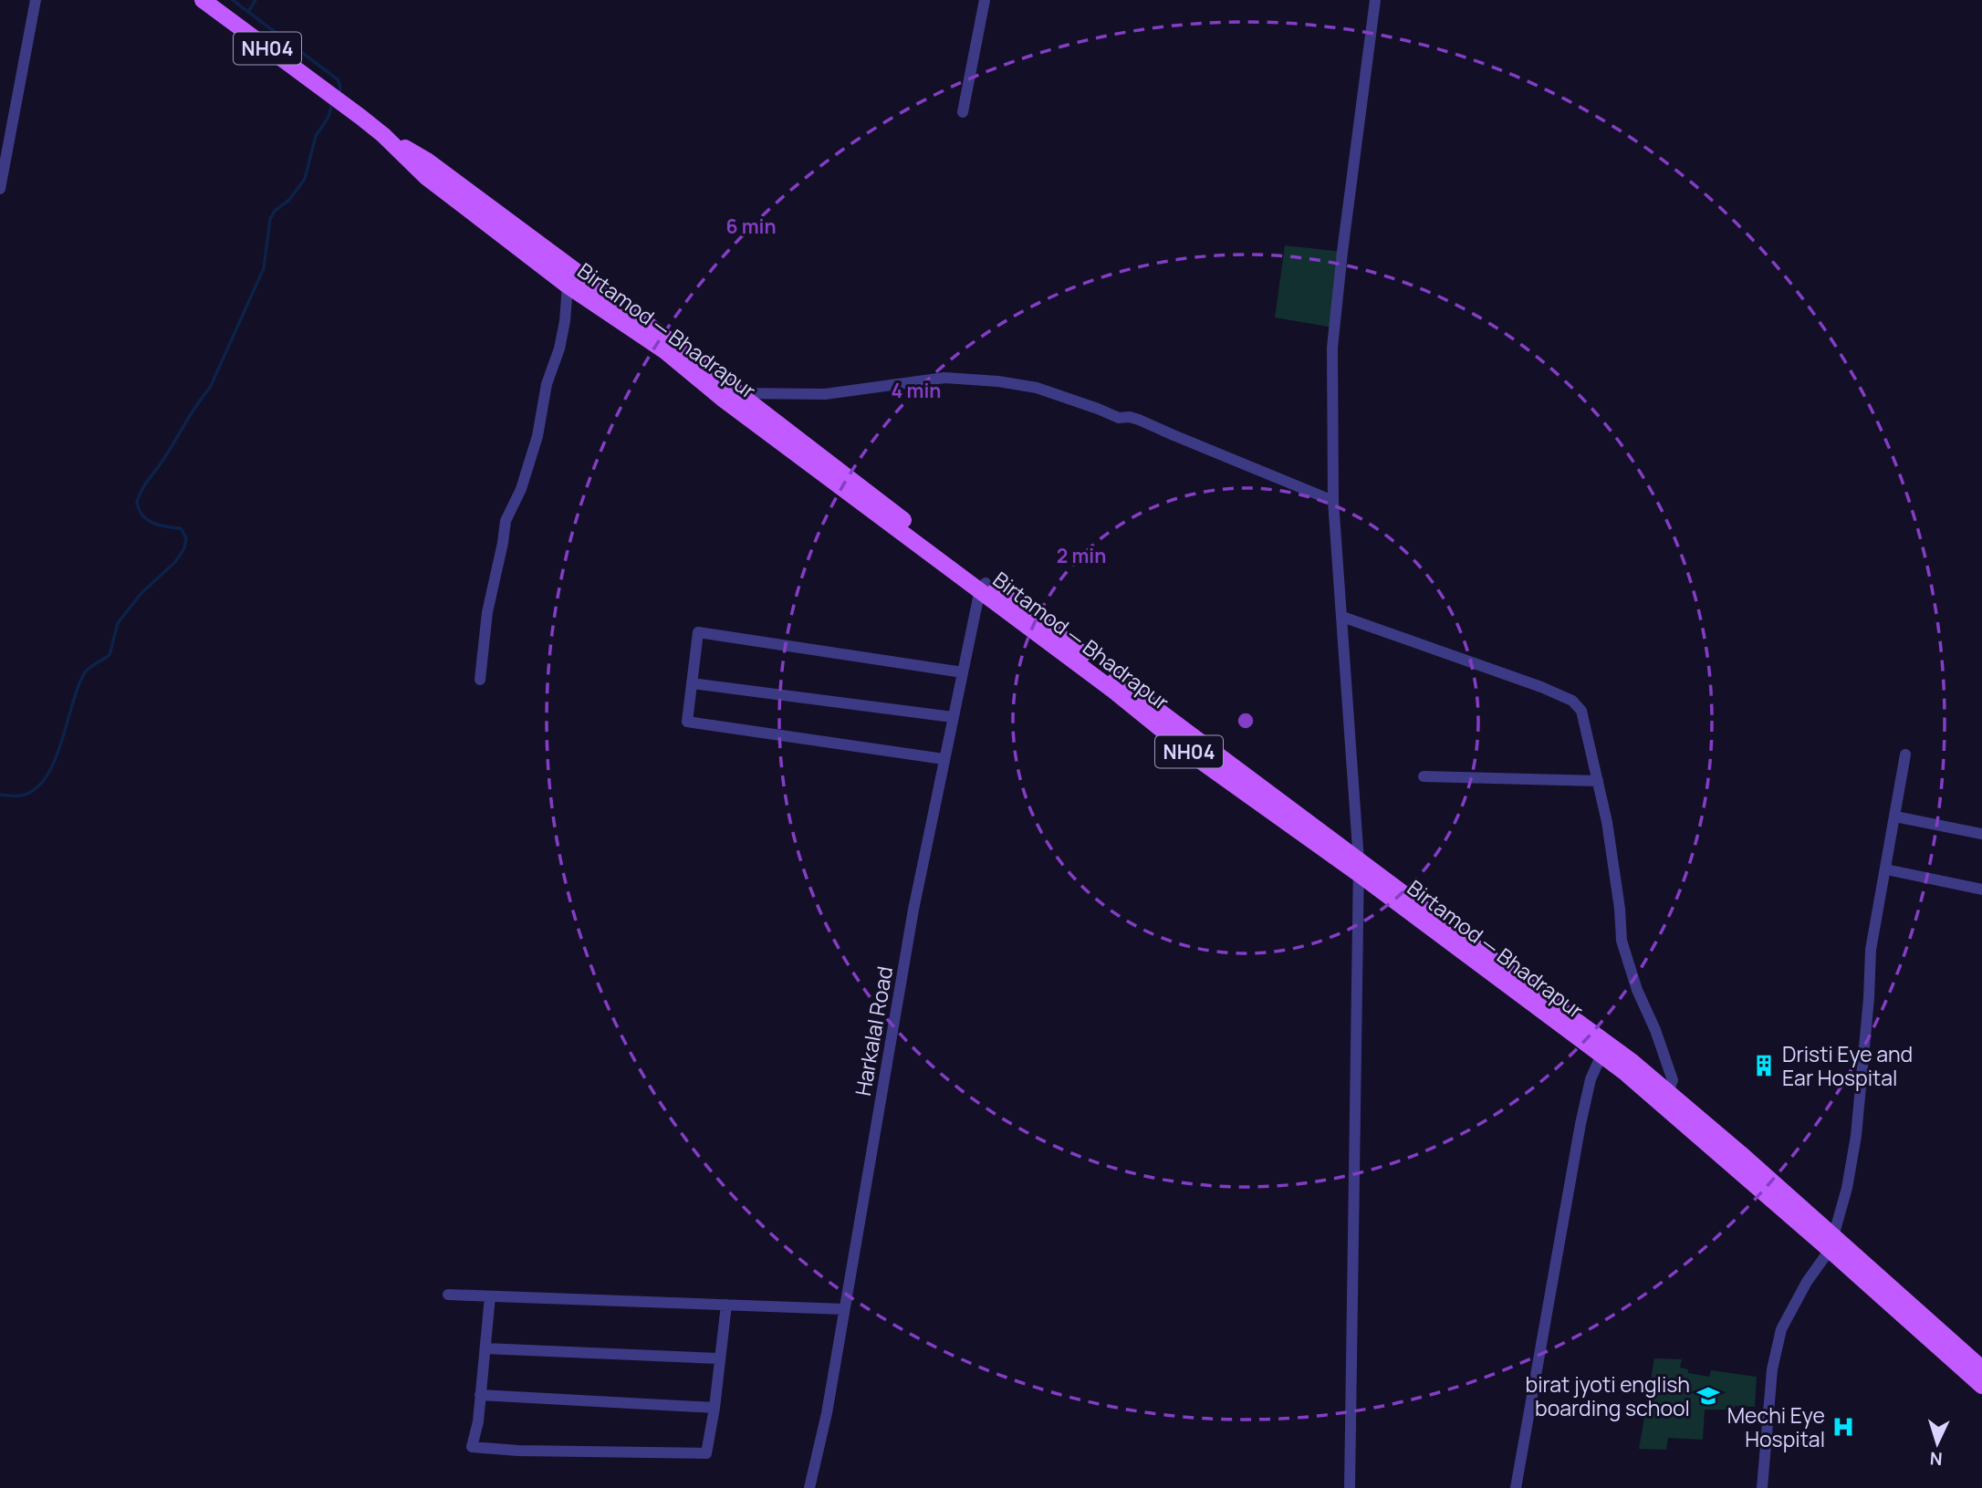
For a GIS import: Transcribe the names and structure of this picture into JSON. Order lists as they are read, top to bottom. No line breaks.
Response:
{"streets":{"main road":["NH04","Birtamod — Bhadrapur"],"street":["Harkalal Road"]},"crossings":[["Birtamod — Bhadrapur","Harkalal Road"]],"places":{"building":["Dristi Eye and Ear Hospital"],"school or university":["birat jyoti english boarding school"],"hospital":["Mechi Eye Hospital"]},"north":"bottom","rings":["6 min","4 min","2 min"]}
